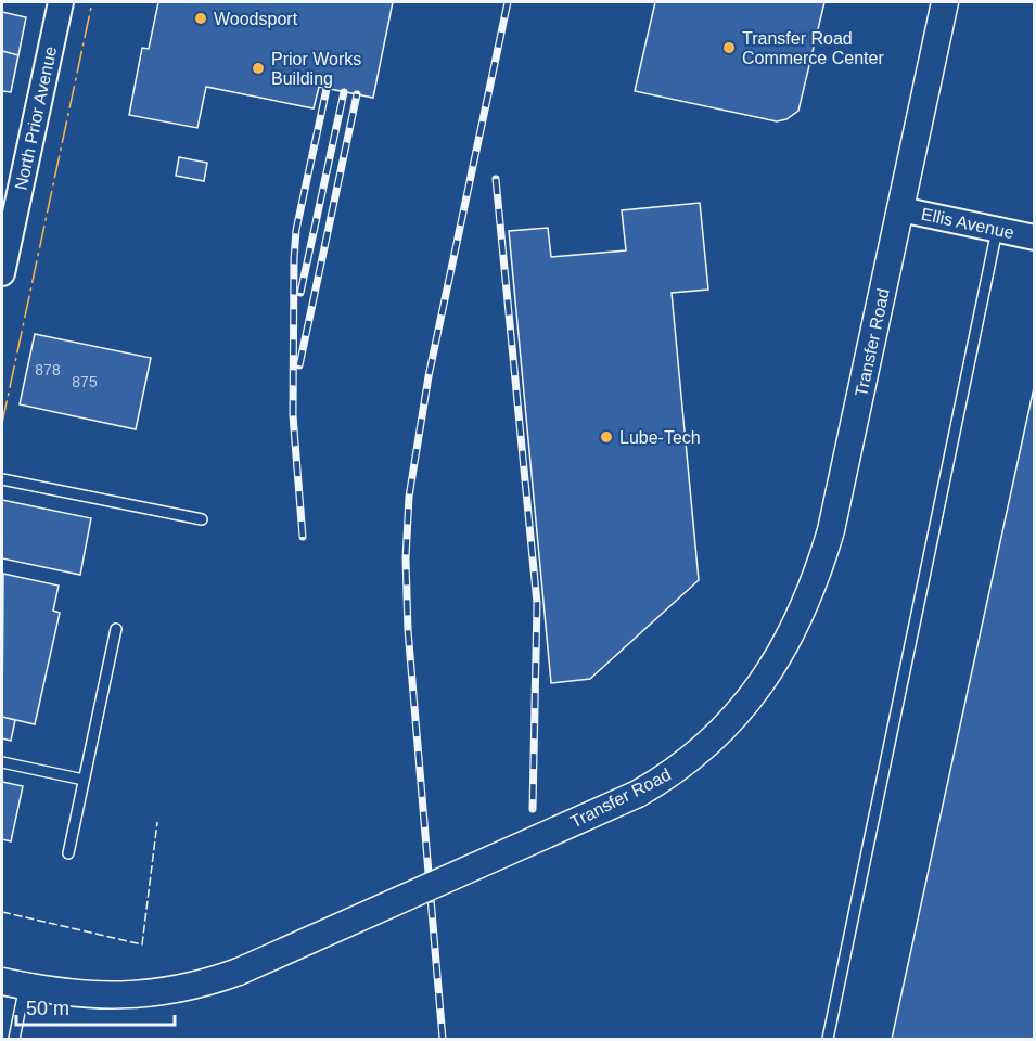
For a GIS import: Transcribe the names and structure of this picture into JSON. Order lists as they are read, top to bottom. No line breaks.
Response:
{"streets":{"main road":["Transfer Road"],"street":["North Prior Avenue","Ellis Avenue"]},"crossings":[["Ellis Avenue","Transfer Road"]],"places":["Woodsport","Transfer Road Commerce Center","Prior Works Building","Lube-Tech"],"house_numbers":["878","875"],"scale_bar":"50 m"}
